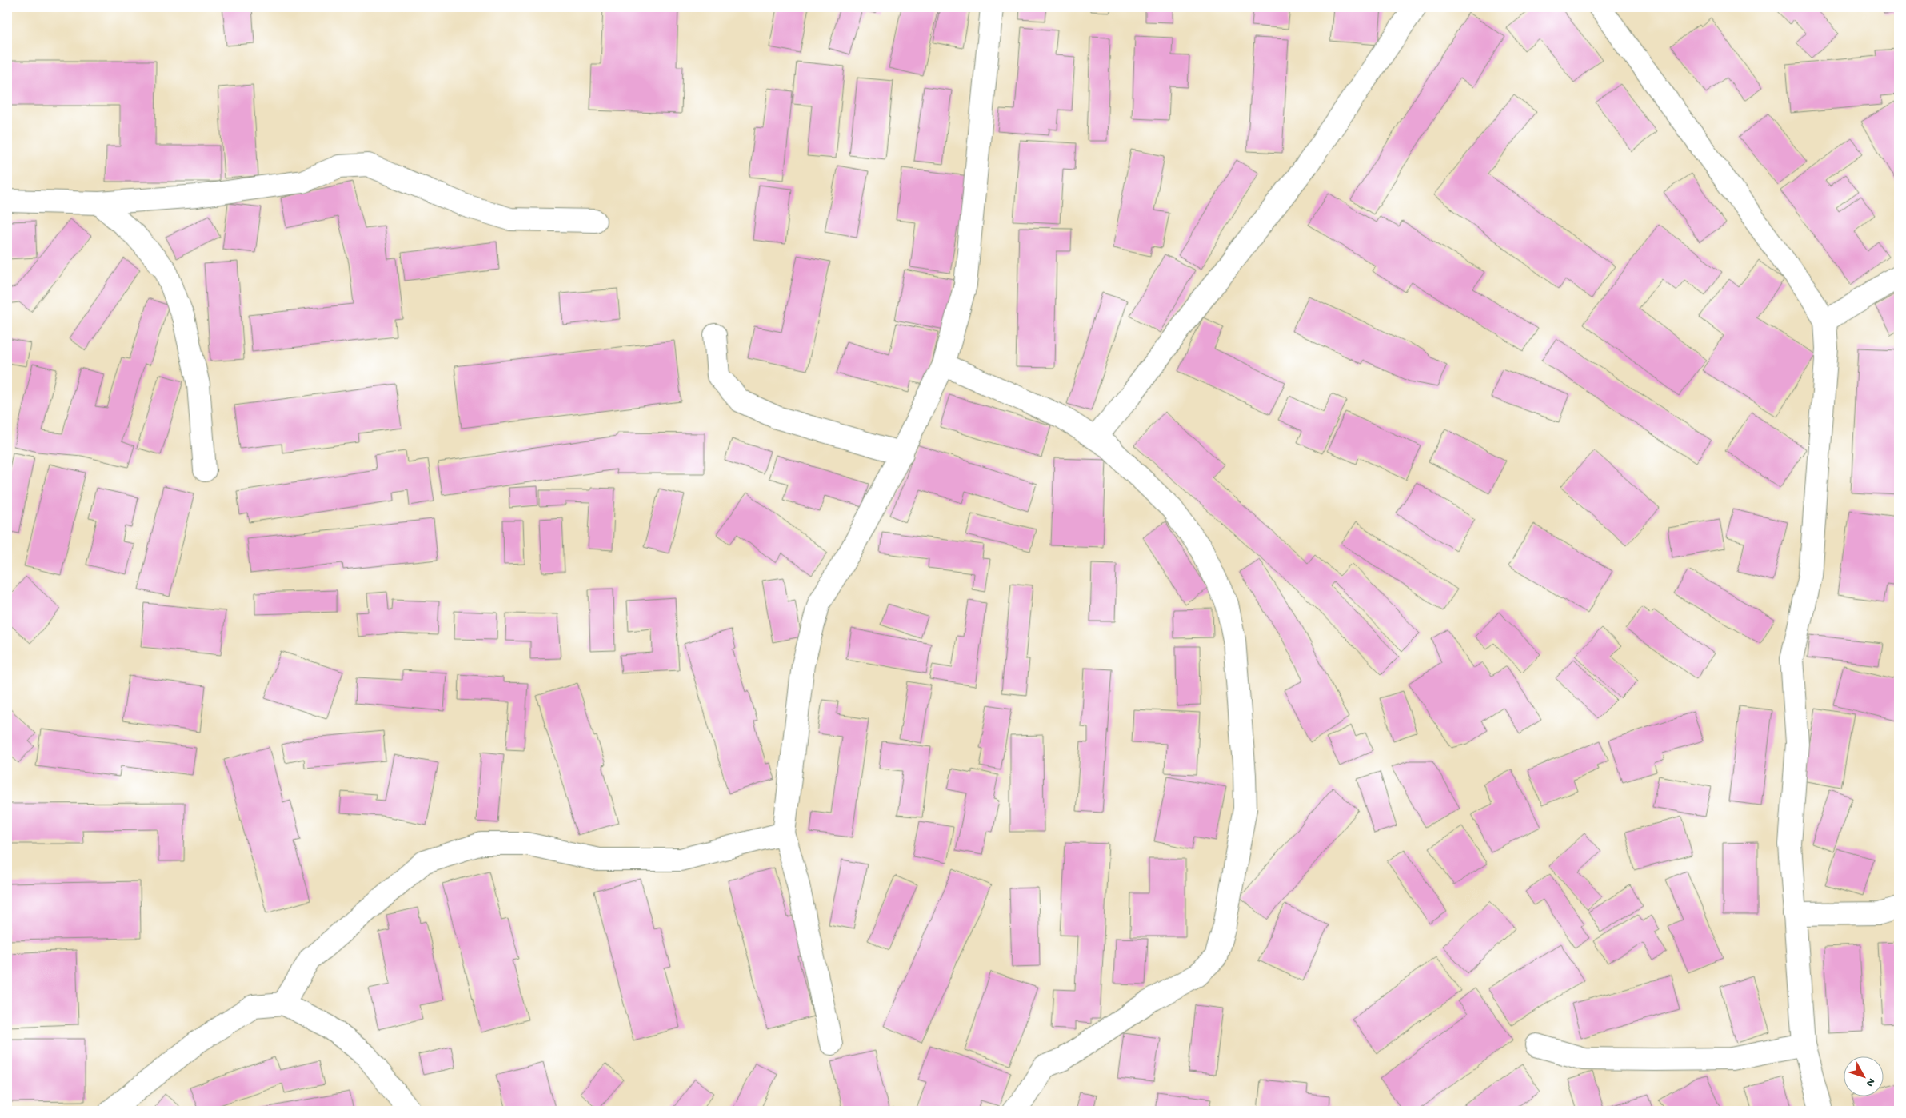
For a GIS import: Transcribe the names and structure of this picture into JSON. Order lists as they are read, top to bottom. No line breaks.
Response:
{"north":"bottom right"}
